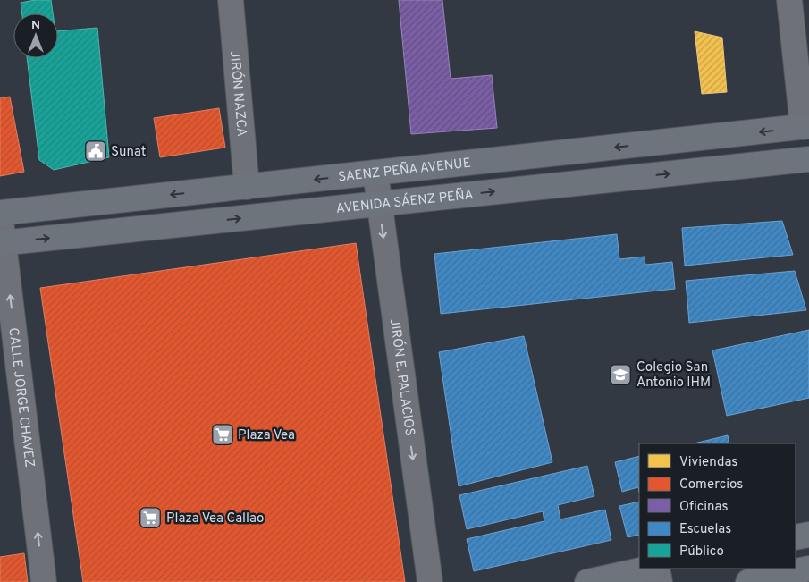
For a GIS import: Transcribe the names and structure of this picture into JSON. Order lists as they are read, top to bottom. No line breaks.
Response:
{"streets":{"main road":["SAENZ PEÑA AVENUE","AVENIDA SÁENZ PEÑA"],"street":["JIRÓN NAZCA","JIRÓN E. PALACIOS","CALLE JORGE CHAVEZ"]},"crossings":[["JIRÓN NAZCA","SAENZ PEÑA AVENUE"],["SAENZ PEÑA AVENUE","JIRÓN E. PALACIOS"],["SAENZ PEÑA AVENUE","CALLE JORGE CHAVEZ"],["AVENIDA SÁENZ PEÑA","JIRÓN E. PALACIOS"],["AVENIDA SÁENZ PEÑA","CALLE JORGE CHAVEZ"]],"one_way":["SAENZ PEÑA AVENUE","AVENIDA SÁENZ PEÑA","JIRÓN E. PALACIOS","CALLE JORGE CHAVEZ"],"places":{"public building":["Sunat"],"school or university":["Colegio San Antonio IHM"],"supermarket":["Plaza Vea","Plaza Vea Callao"]},"legend":["Viviendas","Comercios","Oficinas","Escuelas","Público"],"north":"top"}
